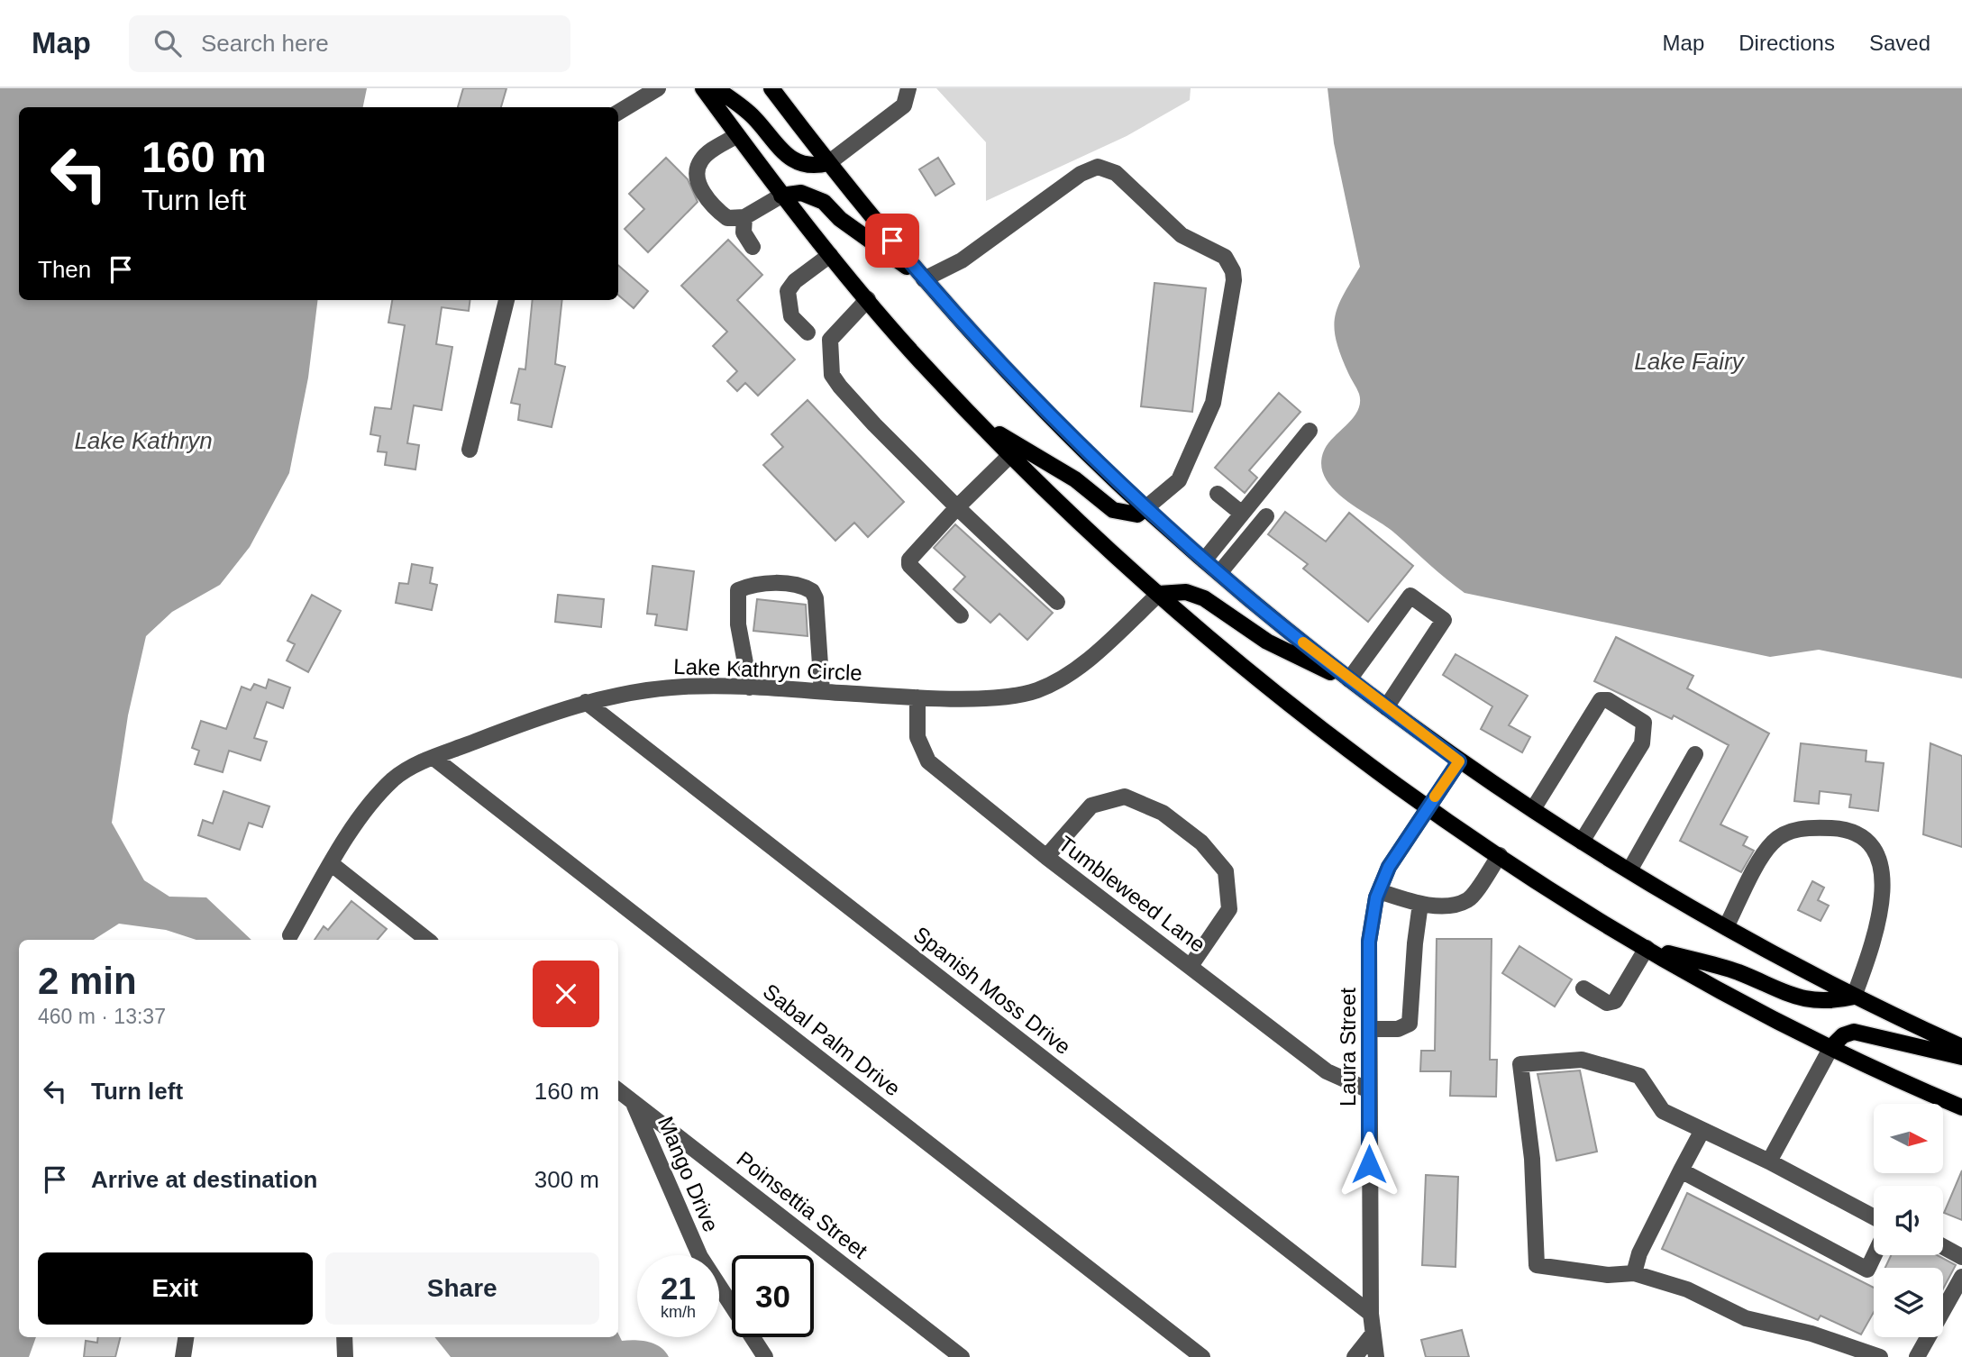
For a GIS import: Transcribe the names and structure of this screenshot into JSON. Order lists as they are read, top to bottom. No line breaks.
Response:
{"streets":{"street":["Lake Kathryn Circle","Tumbleweed Lane","Spanish Moss Drive","Sabal Palm Drive","Laura Street","Mango Drive","Poinsettia Street"]},"crossings":[["Lake Kathryn Circle","Tumbleweed Lane"],["Lake Kathryn Circle","Spanish Moss Drive"],["Lake Kathryn Circle","Sabal Palm Drive"],["Tumbleweed Lane","Laura Street"],["Spanish Moss Drive","Laura Street"],["Mango Drive","Poinsettia Street"]],"water":["Lake Fairy","Lake Kathryn"],"north":"right","page":{"header":"Map","search":"Search here","nav":["Map","Directions","Saved"],"turn":["160 m","Turn left"],"then":"Then","heading":["2 min","460 m · 13:37"],"list":[{"name":"Turn left","value":"160 m"},{"name":"Arrive at destination","value":"300 m"}],"buttons":["Exit","Share"],"speed":"21 km/h","limit":"30"}}
